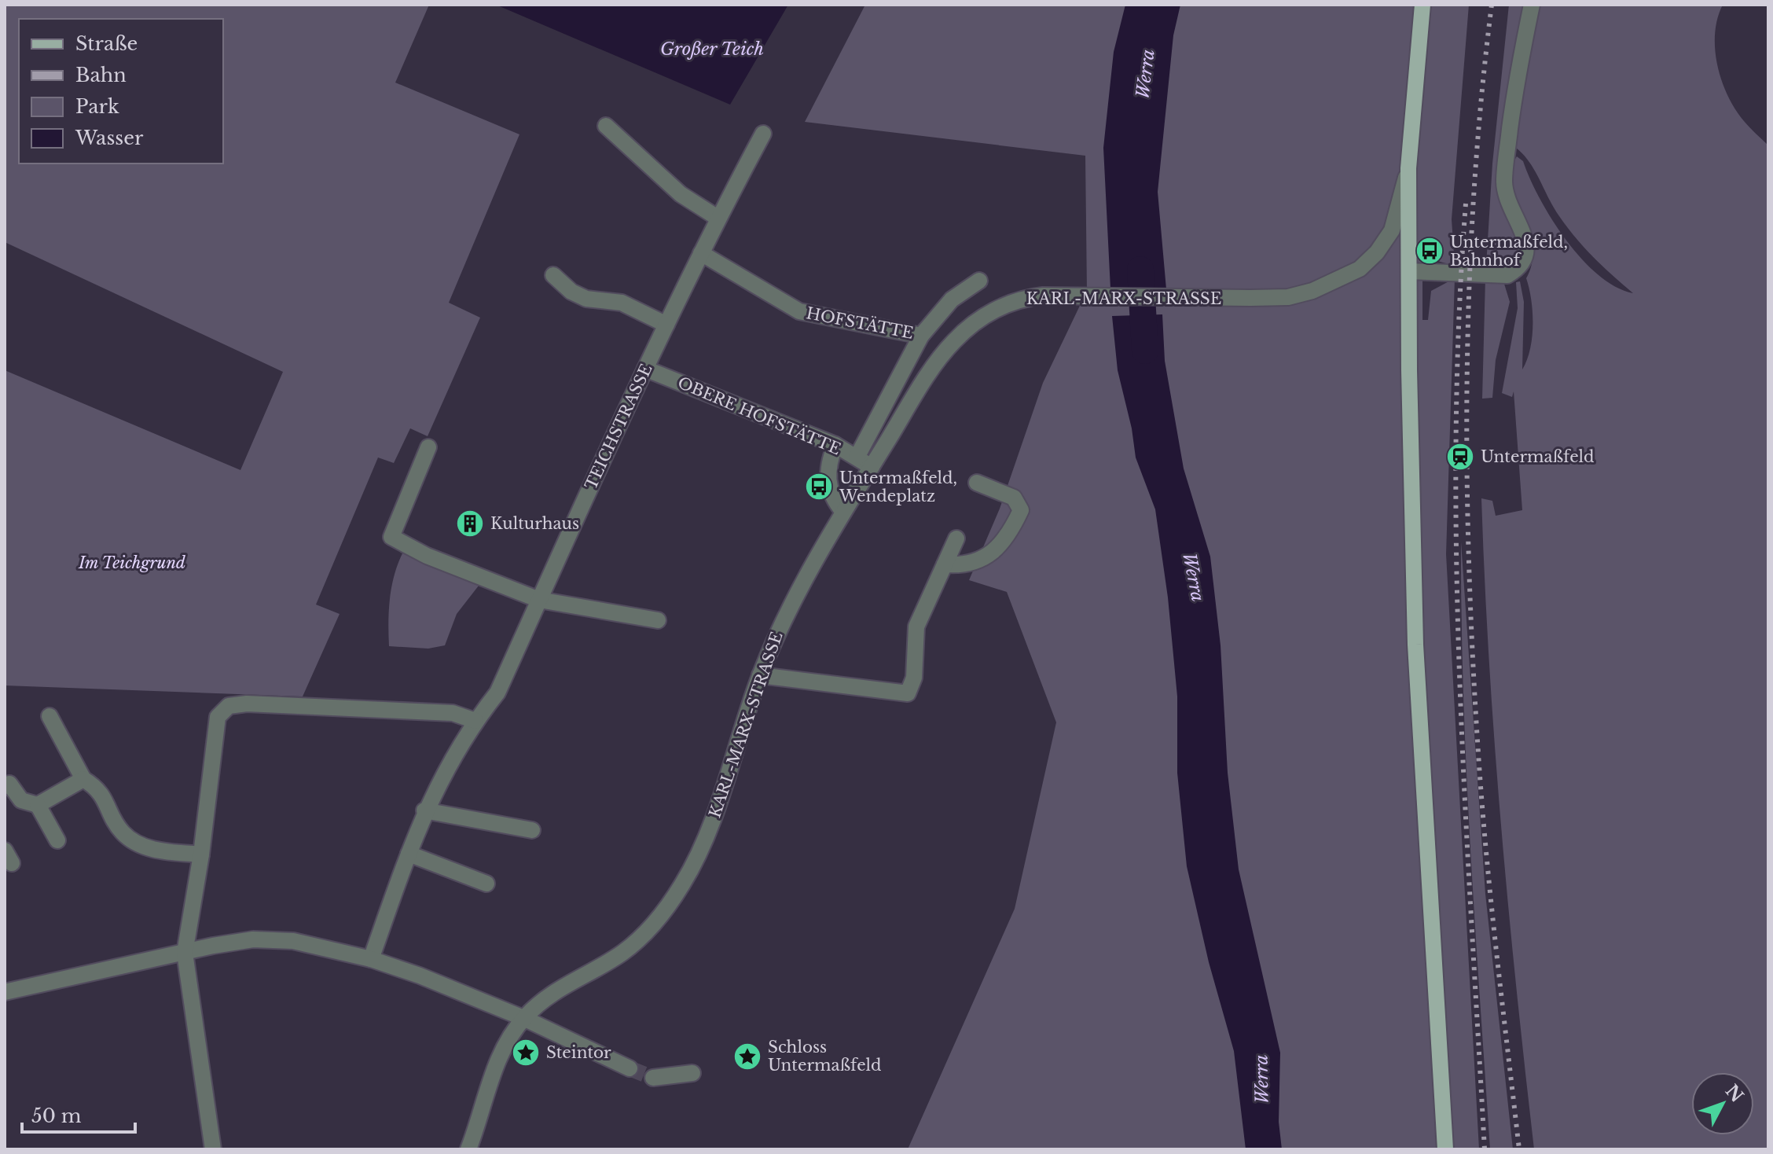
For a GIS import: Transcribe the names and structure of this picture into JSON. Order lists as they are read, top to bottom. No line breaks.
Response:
{"streets":{"street":["KARL-MARX-STRASSE","HOFSTÄTTE","OBERE HOFSTÄTTE","TEICHSTRASSE"]},"crossings":[["KARL-MARX-STRASSE","OBERE HOFSTÄTTE"],["HOFSTÄTTE","TEICHSTRASSE"],["OBERE HOFSTÄTTE","TEICHSTRASSE"]],"water":["Großer Teich","Werra"],"parks":["Im Teichgrund"],"places":{"bus stop":["Untermaßfeld, Bahnhof","Untermaßfeld, Wendeplatz"],"station":["Untermaßfeld"],"building":["Kulturhaus"],"place":["Steintor","Schloss Untermaßfeld"]},"legend":["Straße","Bahn","Park","Wasser"],"scale_bar":"50 m","north":"top right"}
